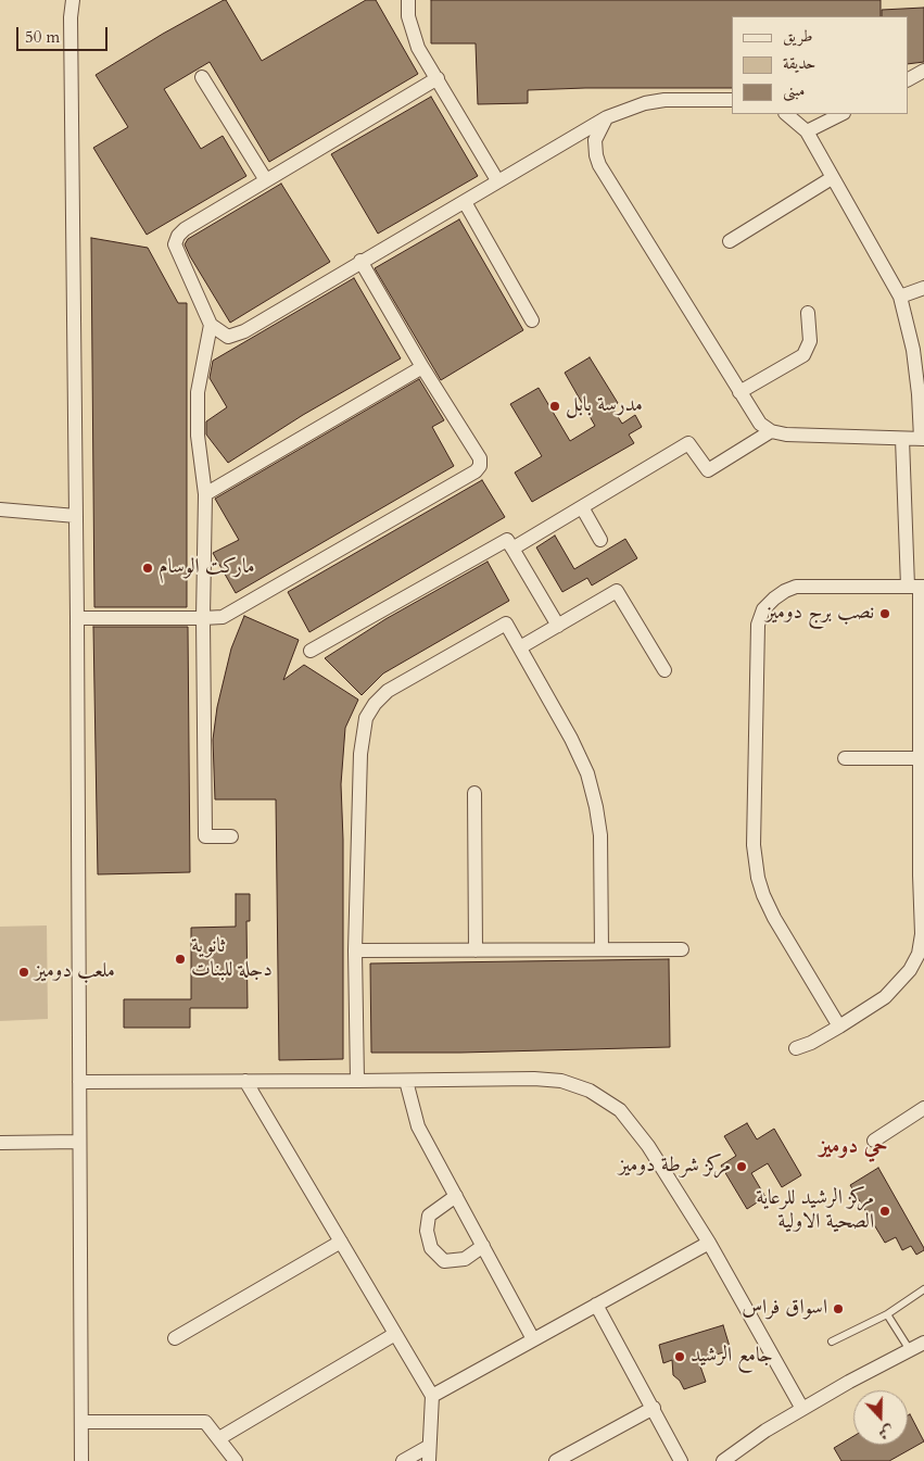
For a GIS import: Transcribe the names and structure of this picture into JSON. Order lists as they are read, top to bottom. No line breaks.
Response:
{"districts":["حي دوميز"],"places":["مدرسة بابل","ماركت الوسام","نصب برج دوميز","ثانوية دجلة للبنات","ملعب دوميز","مركز شرطة دوميز","مركز الرشيد للرعاية الصحية الاولية","اسواق فراس","جامع الرشيد"],"legend":["طريق","حديقة","مبنى"],"scale_bar":"50 m","north":"bottom"}
